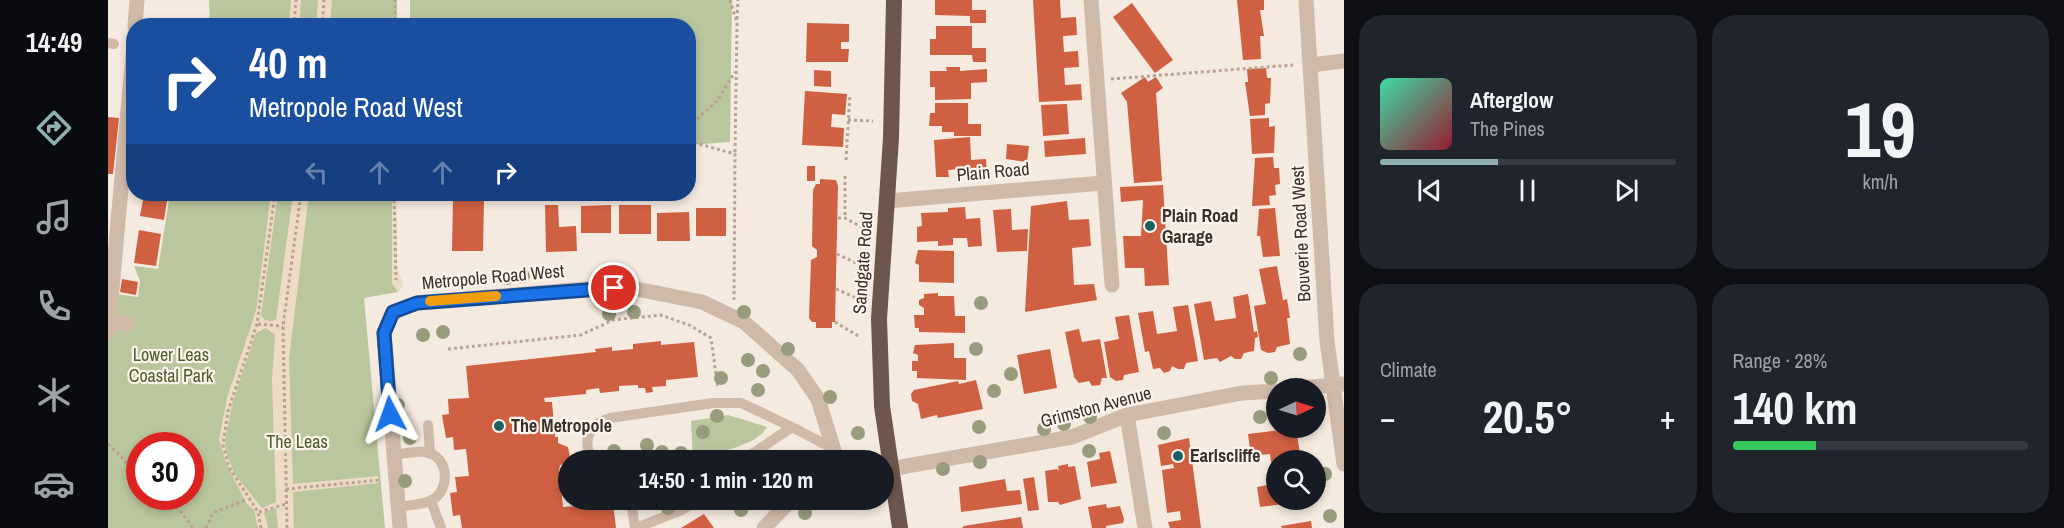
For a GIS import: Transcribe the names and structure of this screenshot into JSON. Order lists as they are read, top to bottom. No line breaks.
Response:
{"streets":{"highway":["Sandgate Road"],"street":["Plain Road","Bouverie Road West","Metropole Road West","Grimston Avenue"]},"crossings":[["Plain Road","Sandgate Road"]],"parks":["Lower Leas Coastal Park","The Leas"],"places":["Plain Road Garage","The Metropole","Earlscliffe"],"north":"right","page":{"tabs":"14:49","tile":[["19","km/h"],"Climate",["Range · 28%","140 km"]],"turn":["40 m","Metropole Road West"],"song":["Afterglow","The Pines"],"heat":["−","20.5°","+"],"limit":"30","trip":"14:50 · 1 min · 120 m"}}
